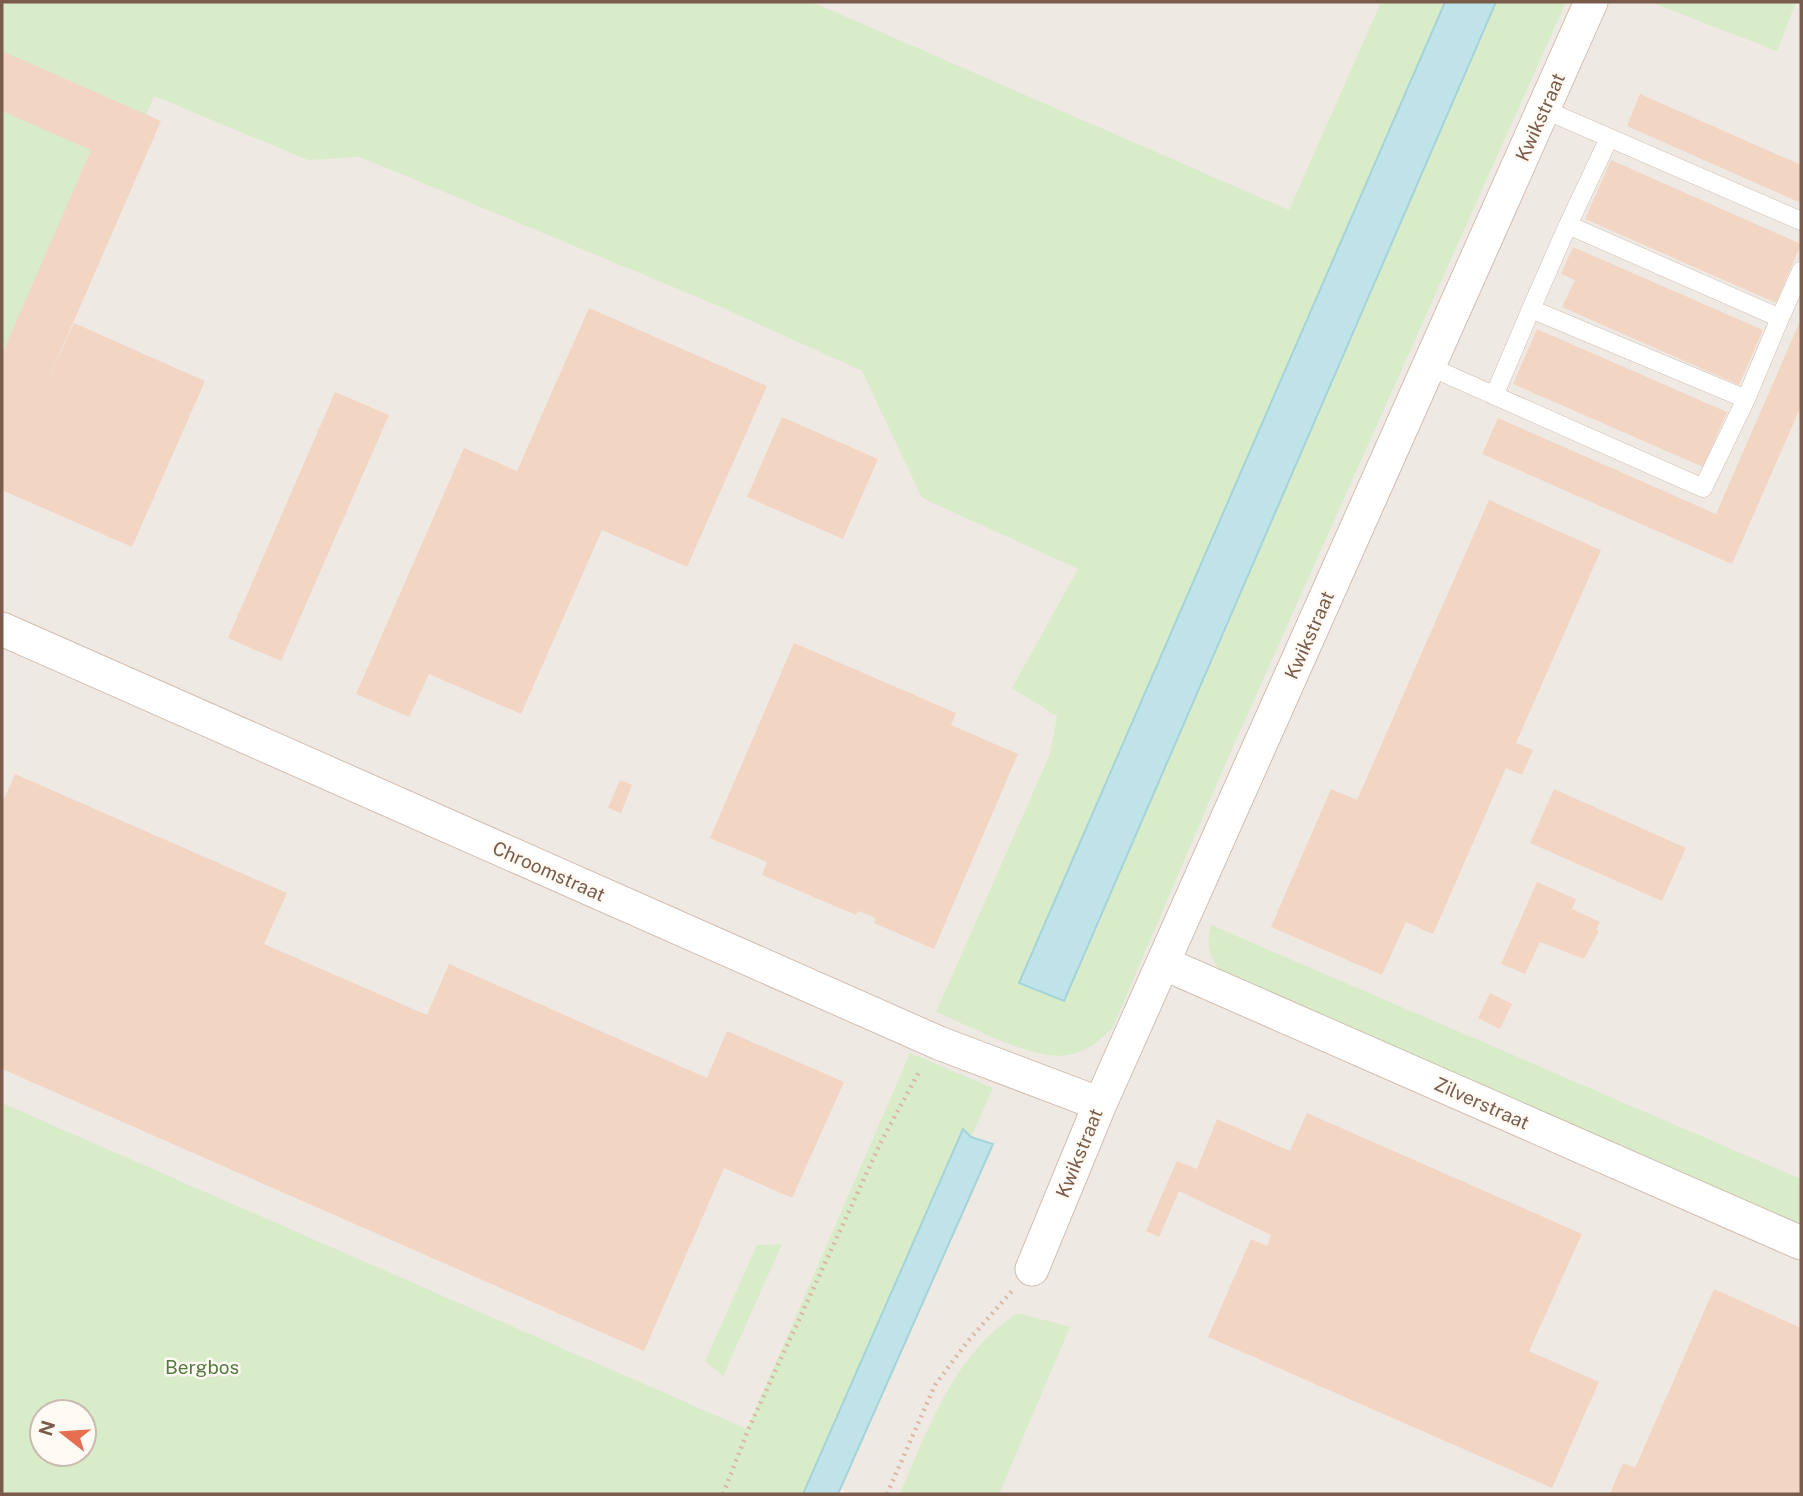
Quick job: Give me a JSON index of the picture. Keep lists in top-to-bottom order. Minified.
{"streets":{"street":["Kwikstraat","Chroomstraat","Zilverstraat"]},"crossings":[["Kwikstraat","Chroomstraat"],["Kwikstraat","Zilverstraat"]],"parks":["Bergbos"],"north":"left"}
